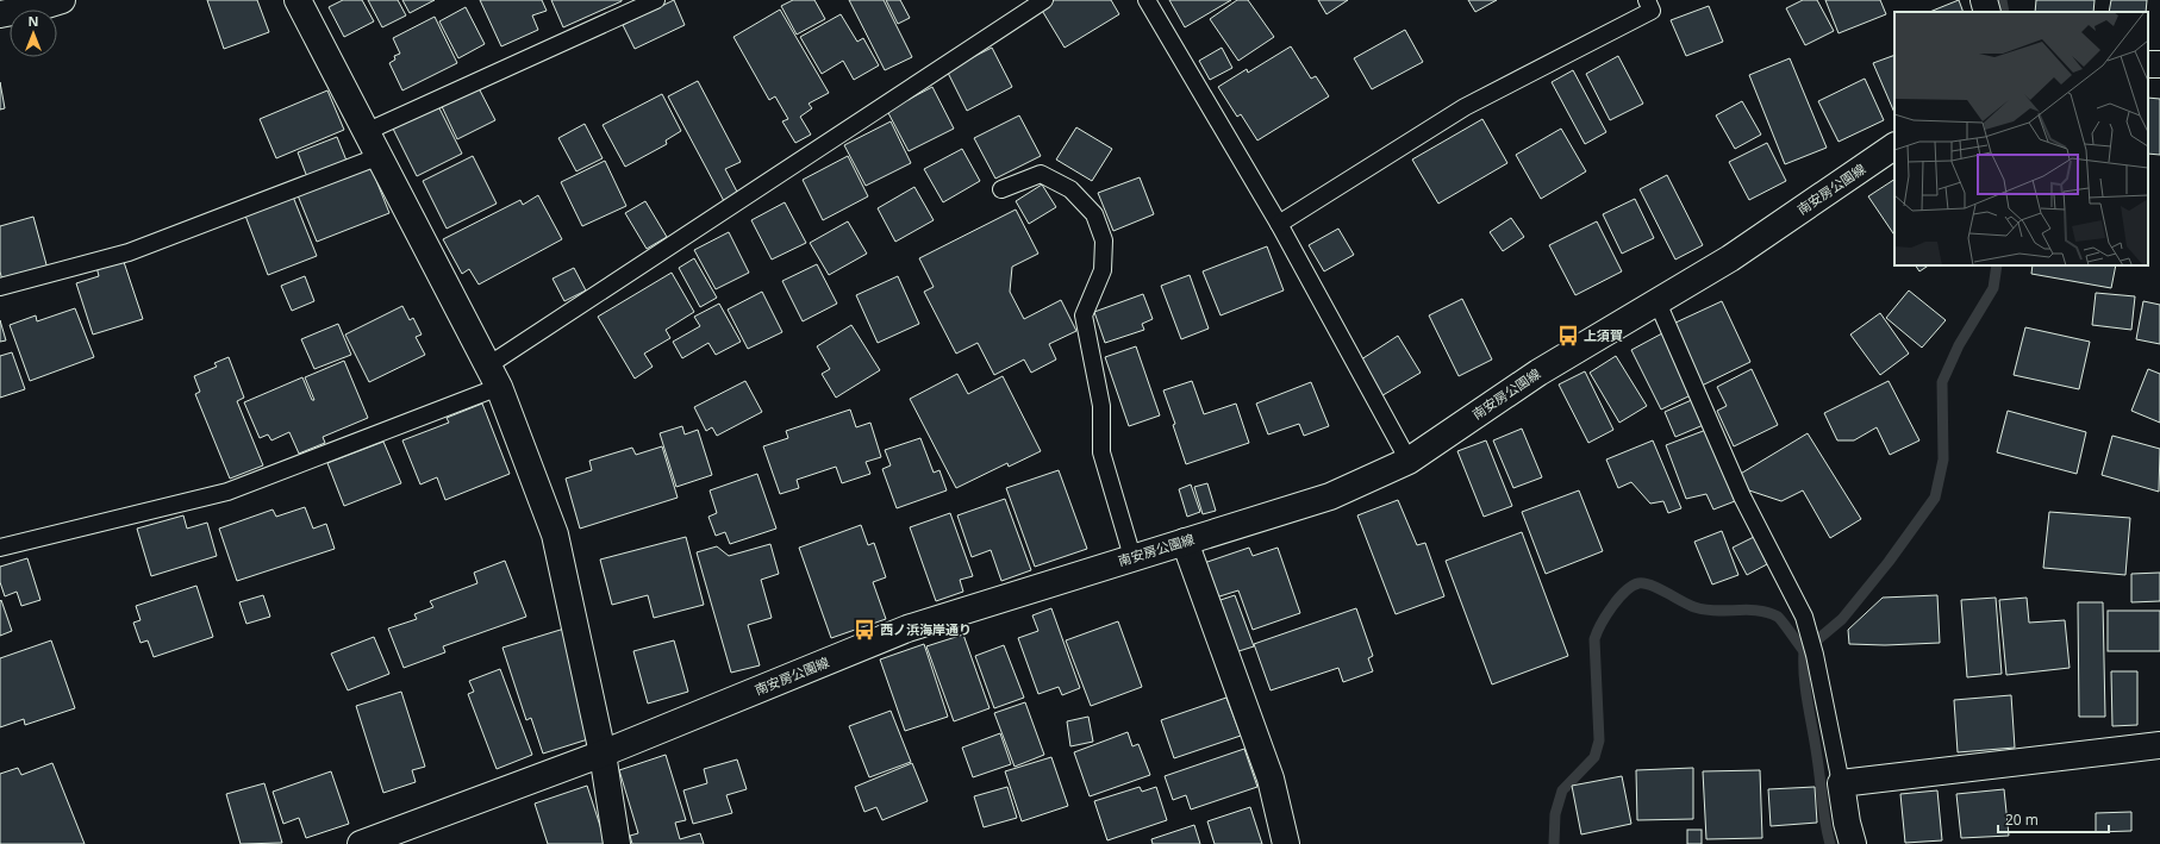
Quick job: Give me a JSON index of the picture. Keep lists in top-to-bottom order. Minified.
{"streets":{"main road":["南安房公園線"]},"places":{"bus stop":["上須賀","西ノ浜海岸通り"]},"scale_bar":"20 m","north":"top"}
